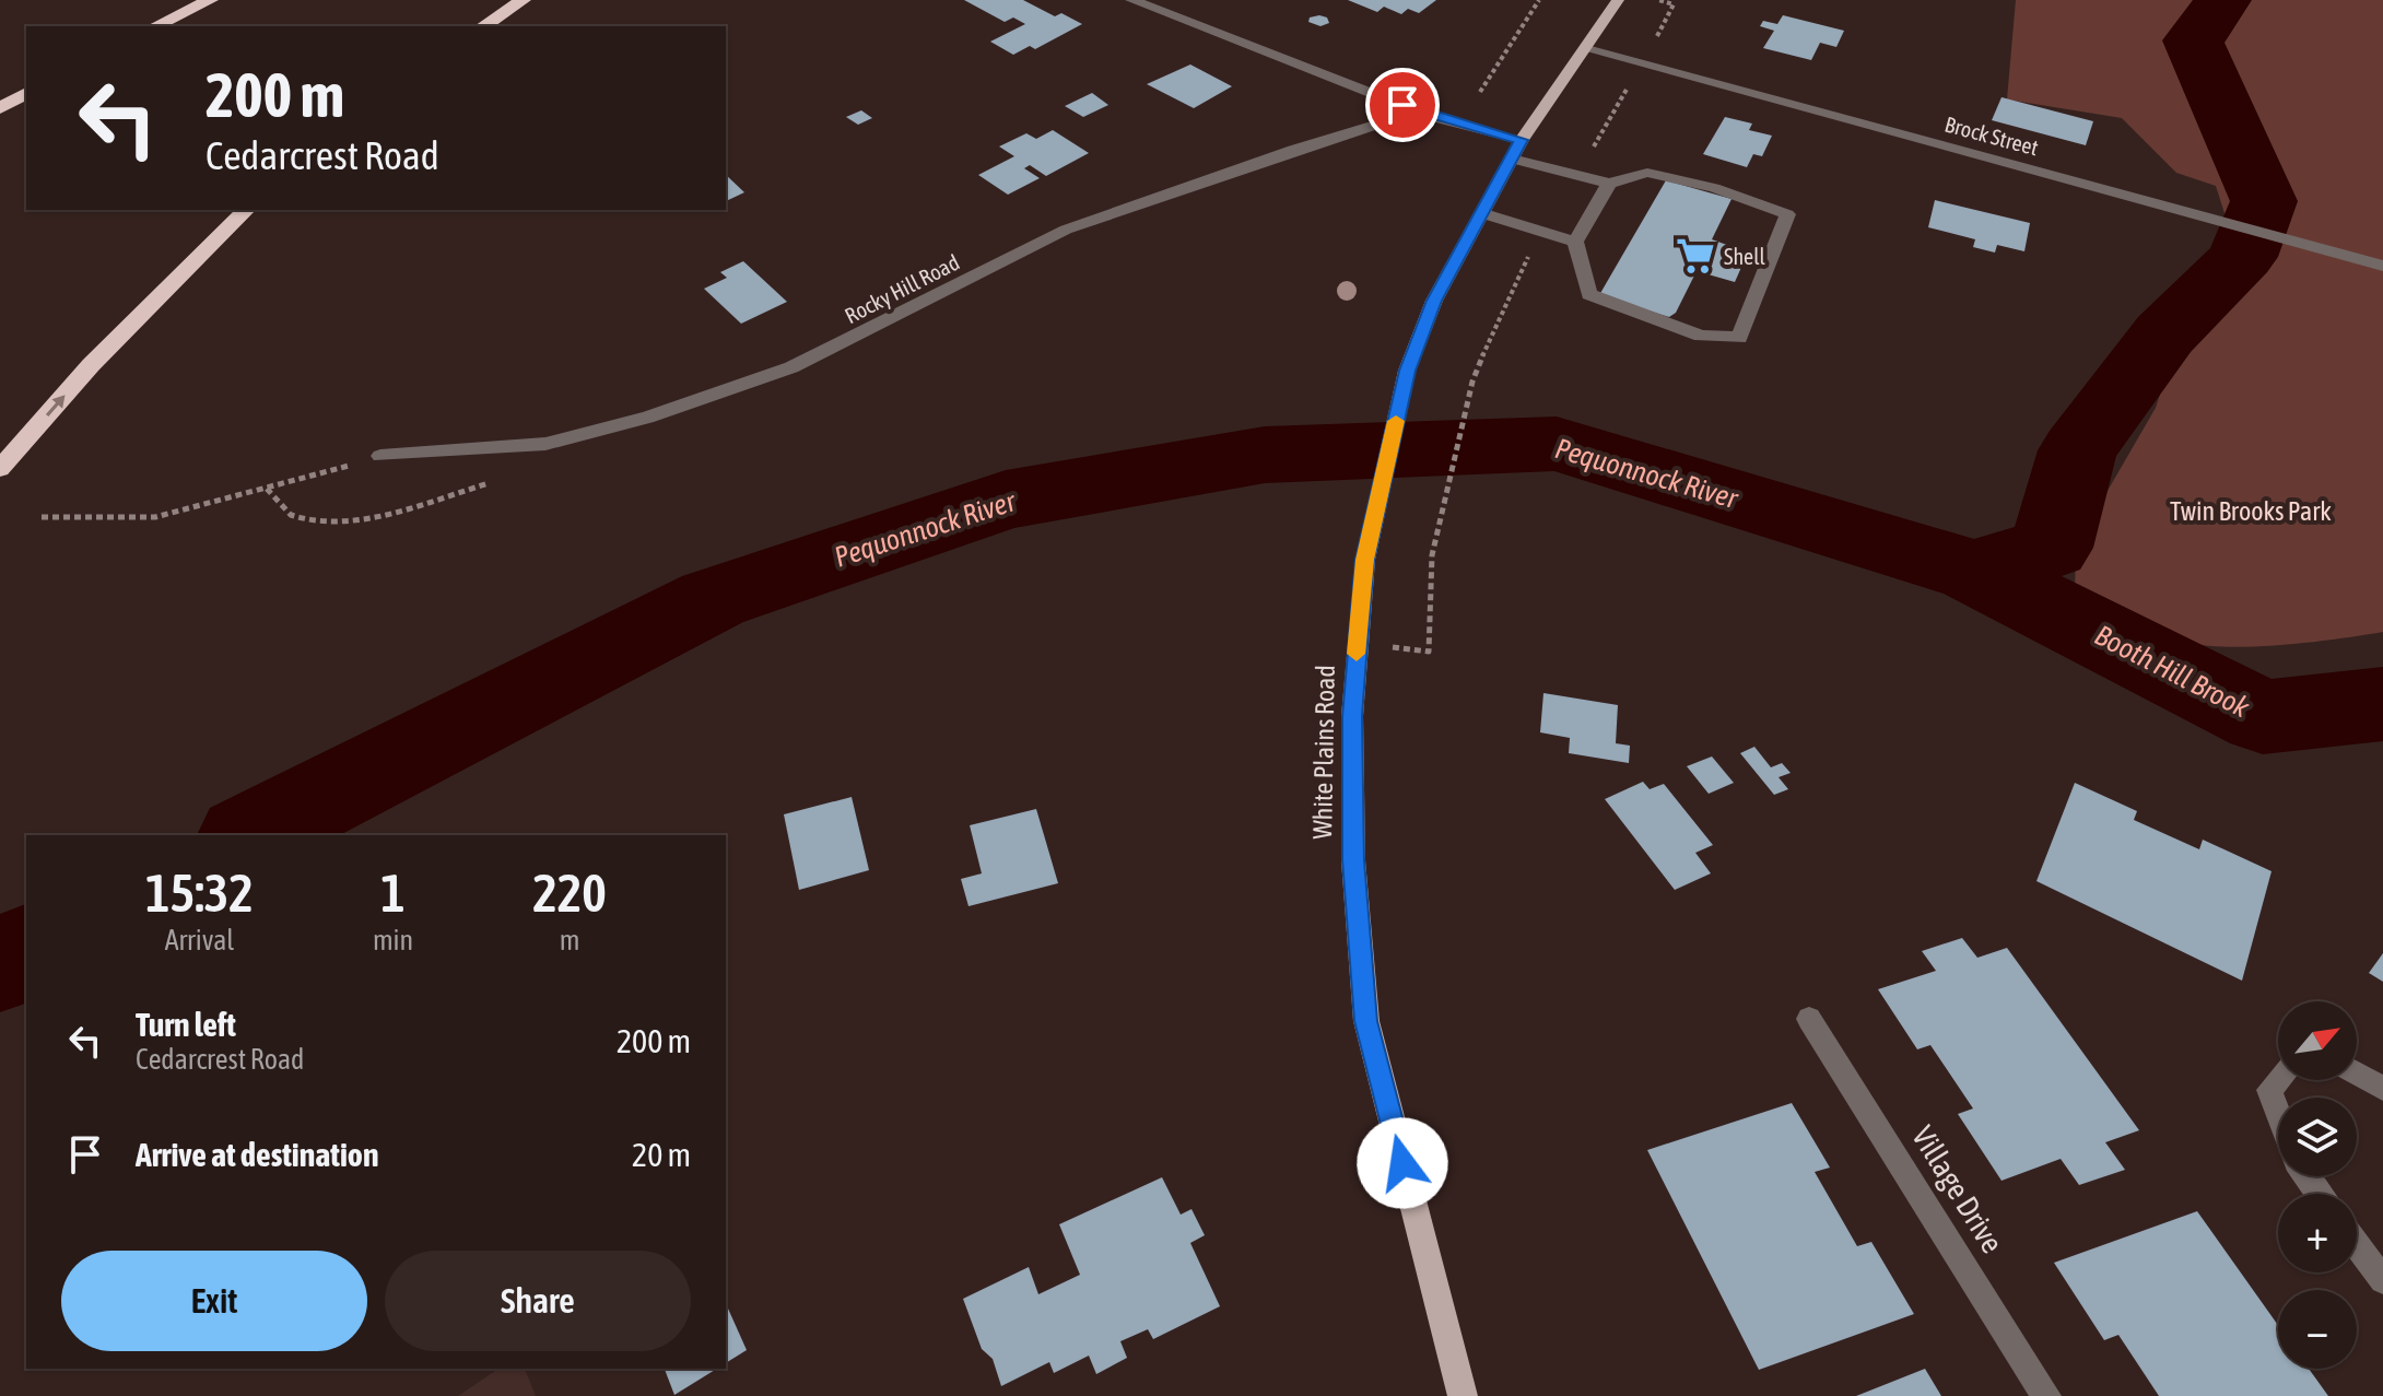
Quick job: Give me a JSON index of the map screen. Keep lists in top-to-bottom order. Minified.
{"streets":{"main road":["White Plains Road"],"street":["Brock Street","Rocky Hill Road","Village Drive"]},"crossings":[["Brock Street","White Plains Road"]],"water":["Pequonnock River","Booth Hill Brook"],"parks":["Twin Brooks Park"],"places":{"supermarket":["Shell"]},"north":"top right","page":{"turn":["200 m","Cedarcrest Road"],"eta":["15:32","Arrival","1","min","220","m"],"list":[{"name":"Turn left","note":"Cedarcrest Road","value":"200 m"},{"name":"Arrive at destination","value":"20 m"}],"map_buttons":["+","−"],"buttons":["Exit","Share"]}}
